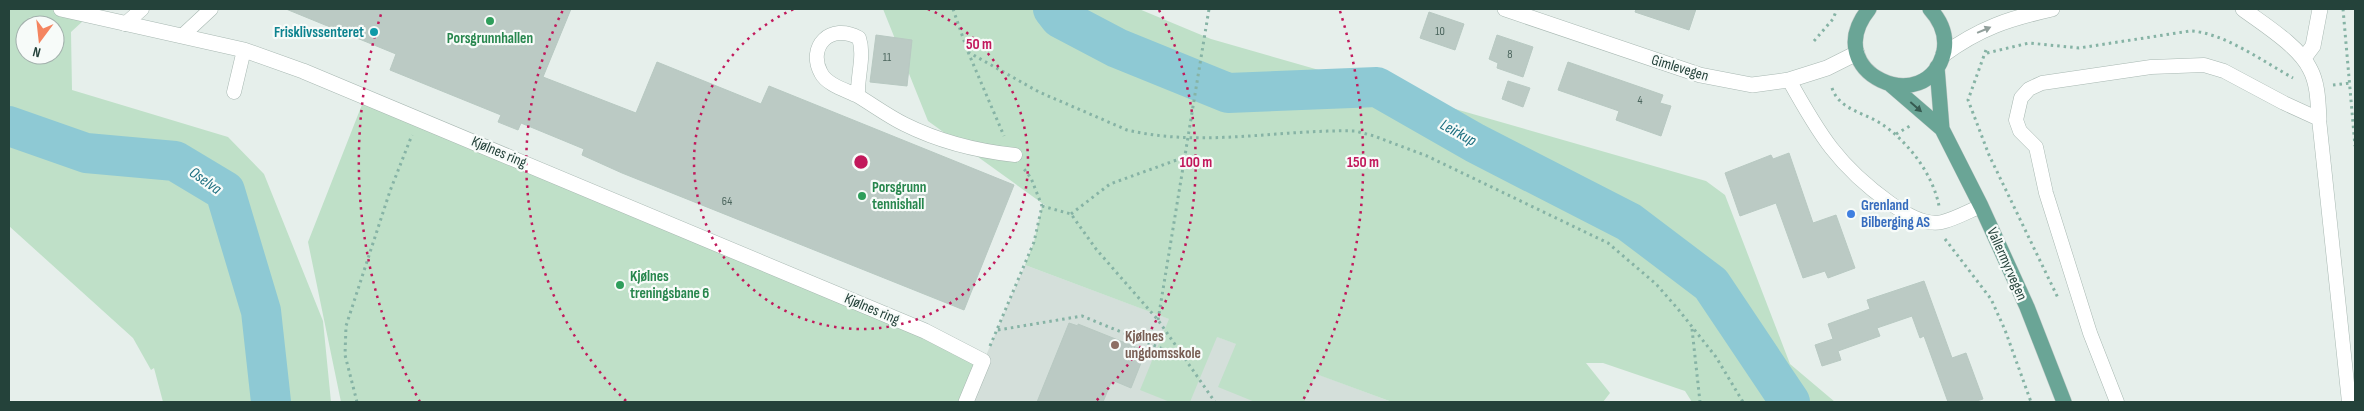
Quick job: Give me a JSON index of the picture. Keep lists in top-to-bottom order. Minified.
{"streets":{"main road":["Vallermyrvegen"],"street":["Gimlevegen","Kjølnes ring"]},"crossings":[["Gimlevegen","Vallermyrvegen"]],"water":["Leirkup","Oselva"],"places":["Porsgrunnhallen","Frisklivssenteret","Porsgrunn tennishall","Grenland Bilberging AS","Kjølnes treningsbane 6","Kjølnes ungdomsskole"],"house_numbers":["10","8","11","4","64"],"north":"bottom","rings":["50 m","100 m","150 m"]}
